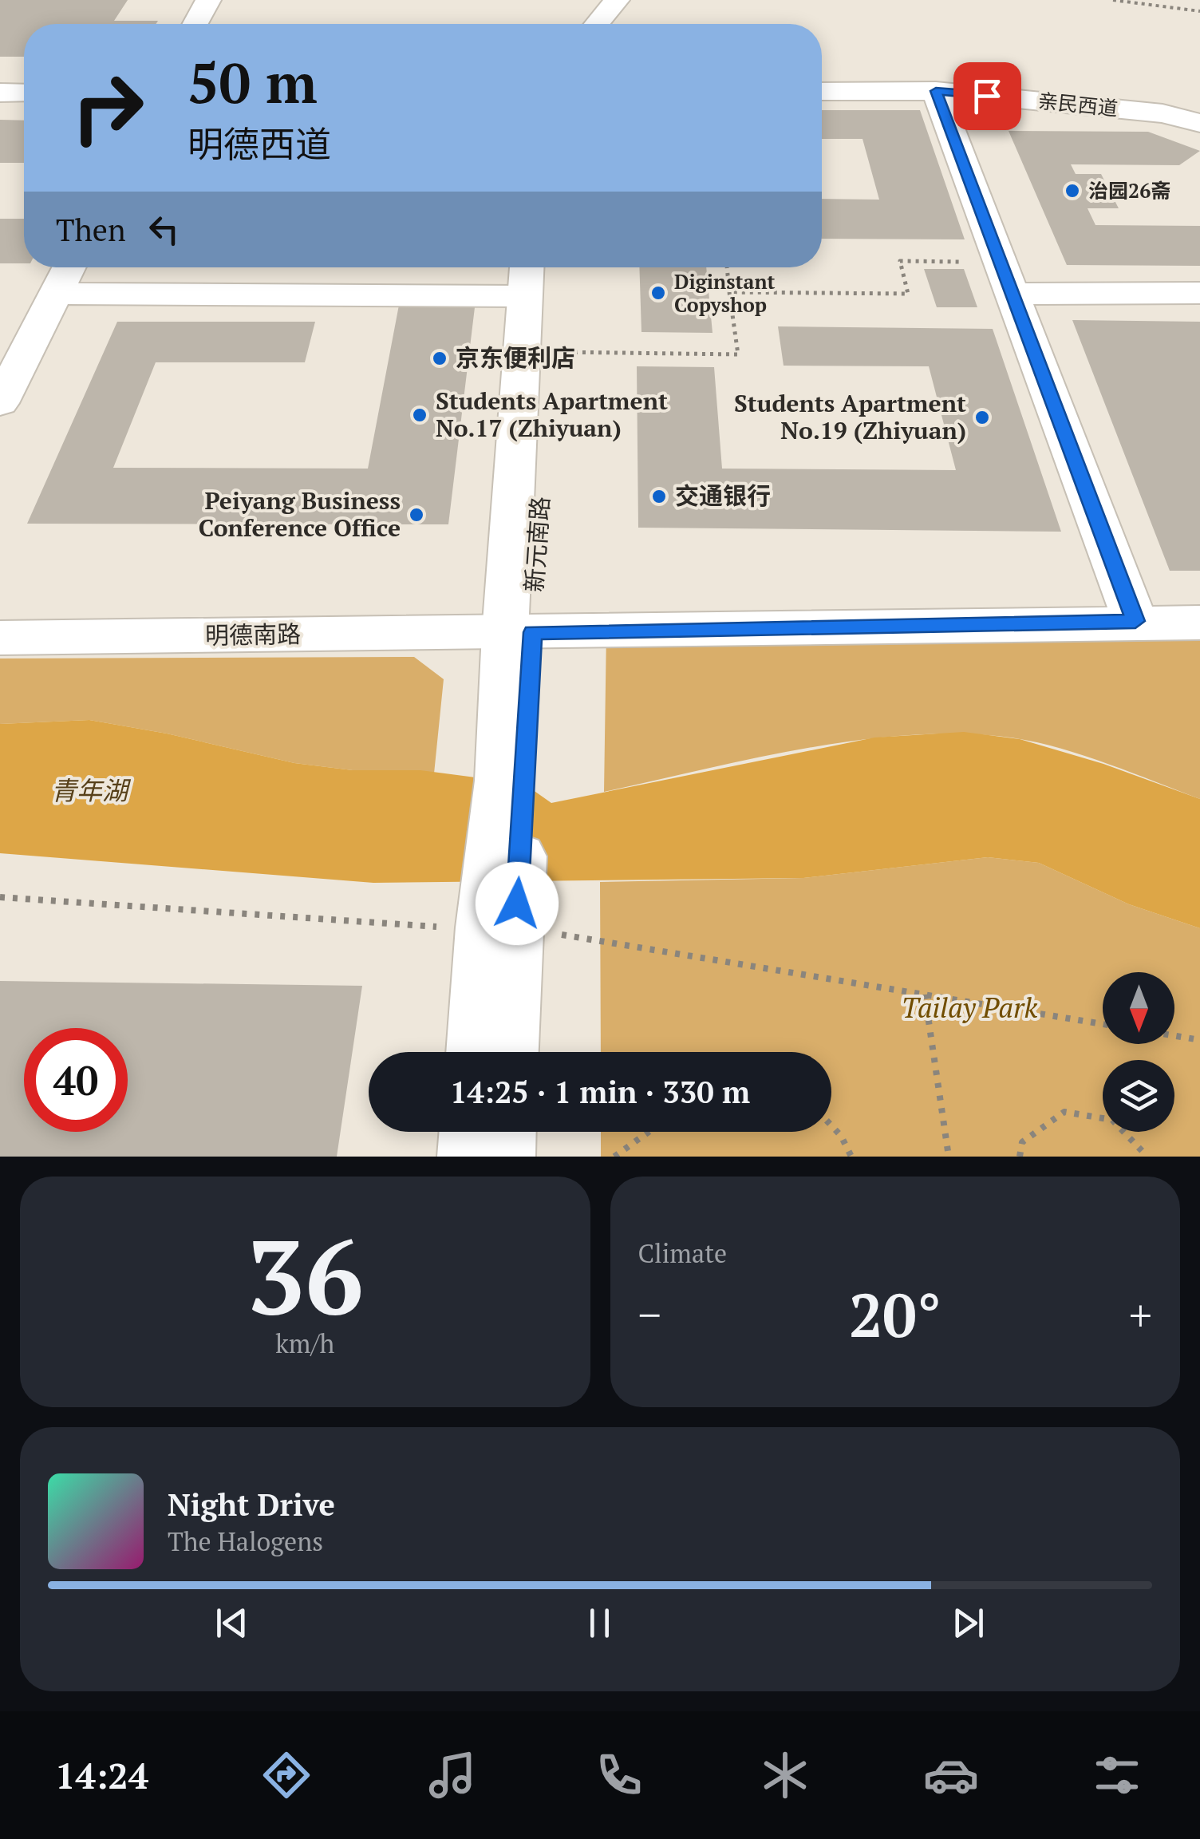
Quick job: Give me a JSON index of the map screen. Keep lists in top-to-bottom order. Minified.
{"streets":{"street":["亲民西道","新元南路","明德南路"]},"crossings":[["新元南路","明德南路"]],"water":["青年湖"],"parks":["Tailay Park"],"places":["治园26斋","Diginstant Copyshop","京东便利店","Students Apartment No.17 (Zhiyuan)","Students Apartment No.19 (Zhiyuan)","交通银行","Peiyang Business Conference Office"],"north":"bottom","page":{"turn":["50 m","明德西道"],"then":"Then","limit":"40","trip":"14:25 · 1 min · 330 m","tile":[["36","km/h"],"Climate"],"heat":["−","20°","+"],"song":["Night Drive","The Halogens"],"tabs":"14:24"}}
